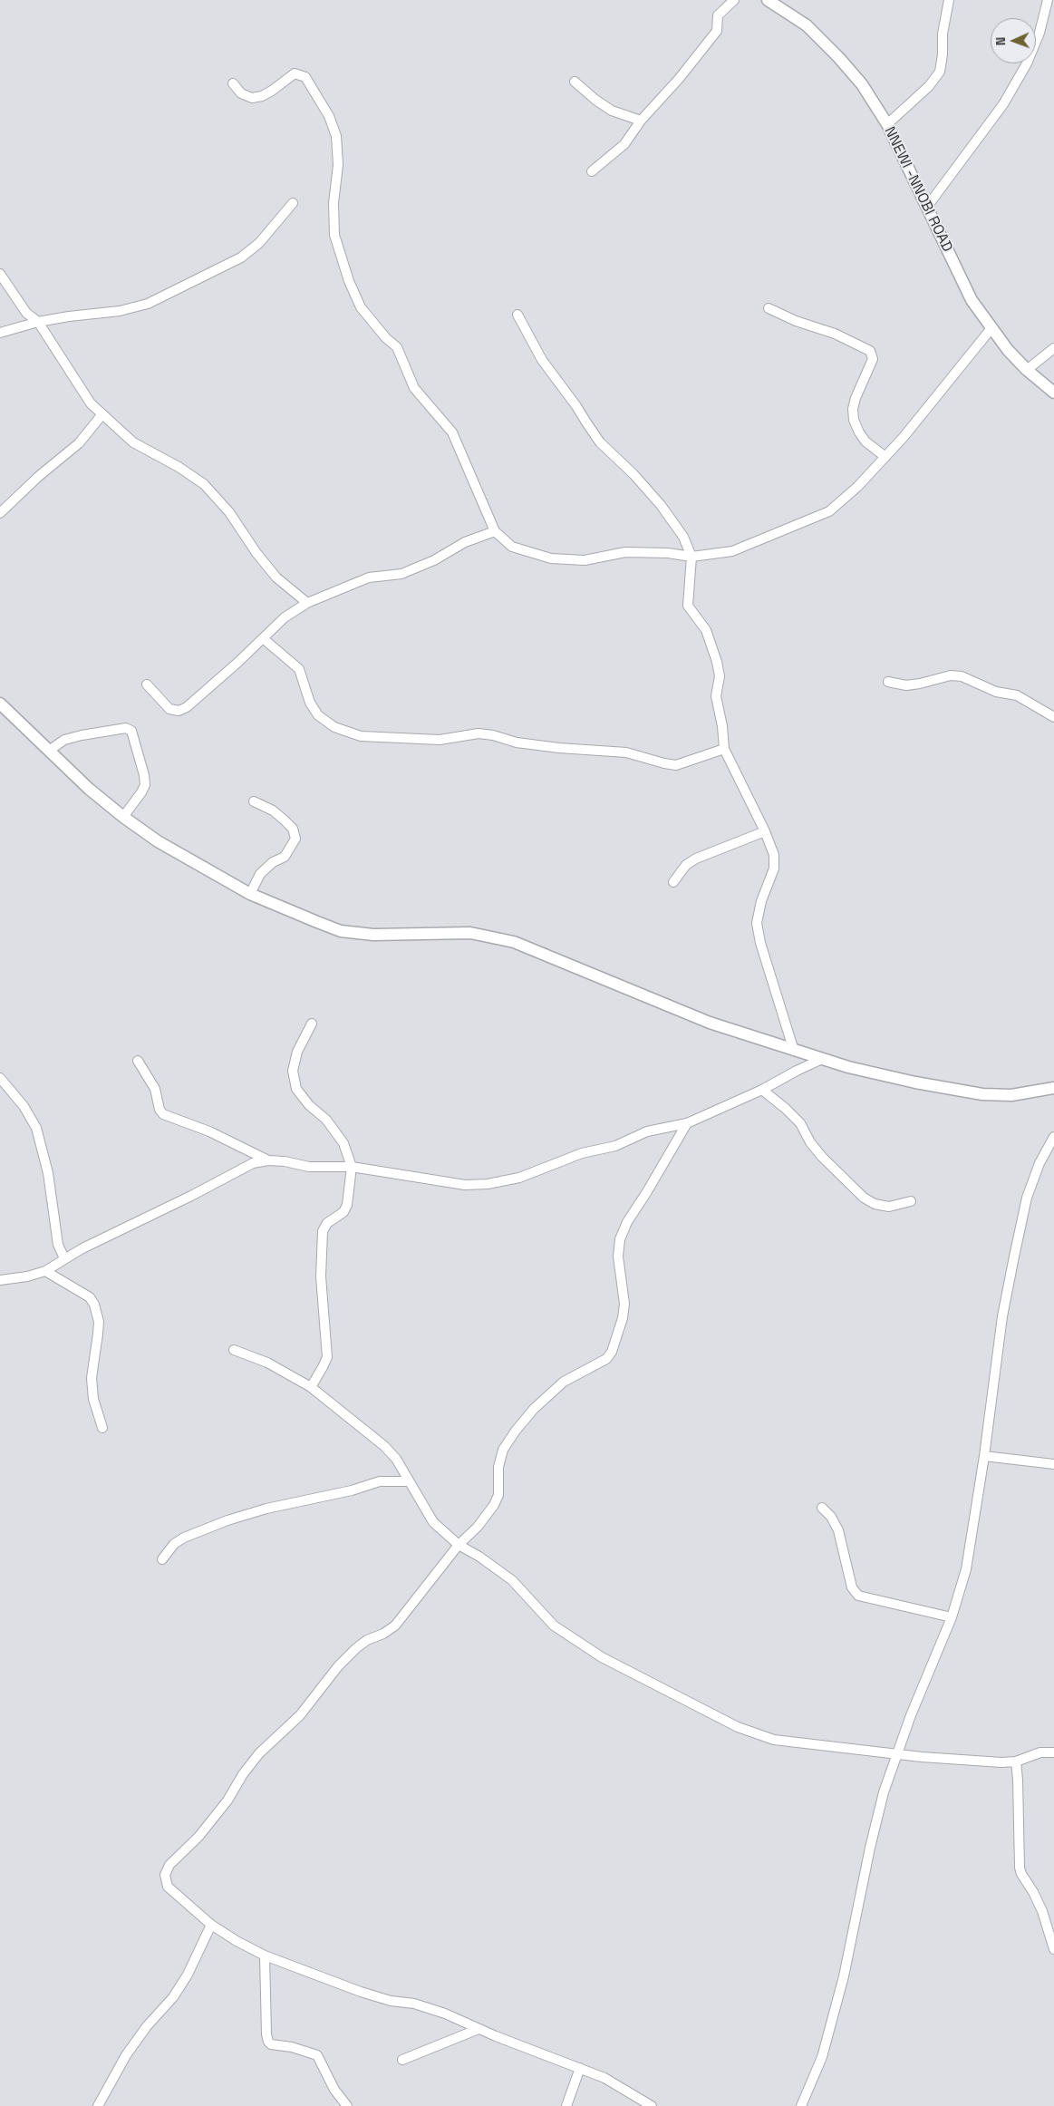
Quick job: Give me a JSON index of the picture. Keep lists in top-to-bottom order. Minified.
{"streets":{"main road":["NNEWI -NNOBI ROAD"]},"north":"left"}
